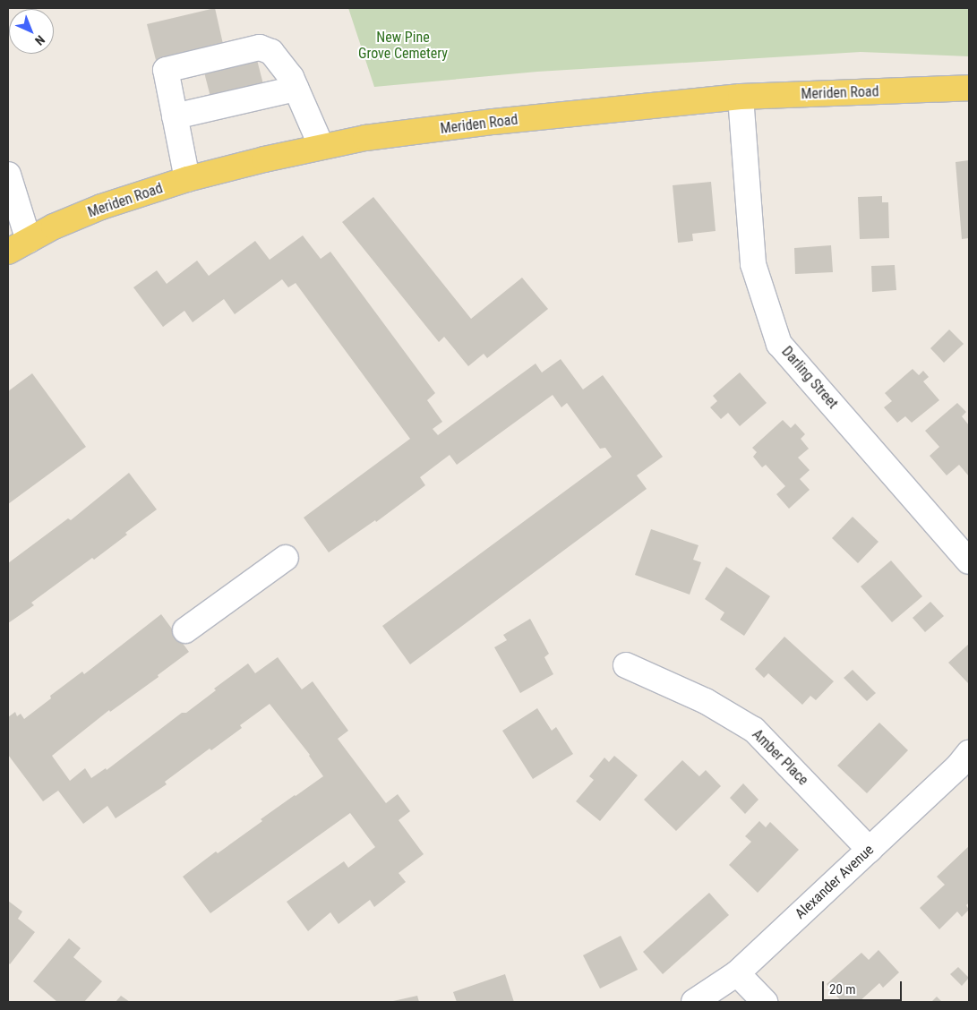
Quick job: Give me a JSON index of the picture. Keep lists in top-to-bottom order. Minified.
{"streets":{"main road":["Meriden Road"],"street":["Darling Street","Amber Place","Alexander Avenue"]},"crossings":[["Meriden Road","Darling Street"],["Amber Place","Alexander Avenue"]],"parks":["New Pine Grove Cemetery"],"scale_bar":"20 m","north":"bottom right"}
